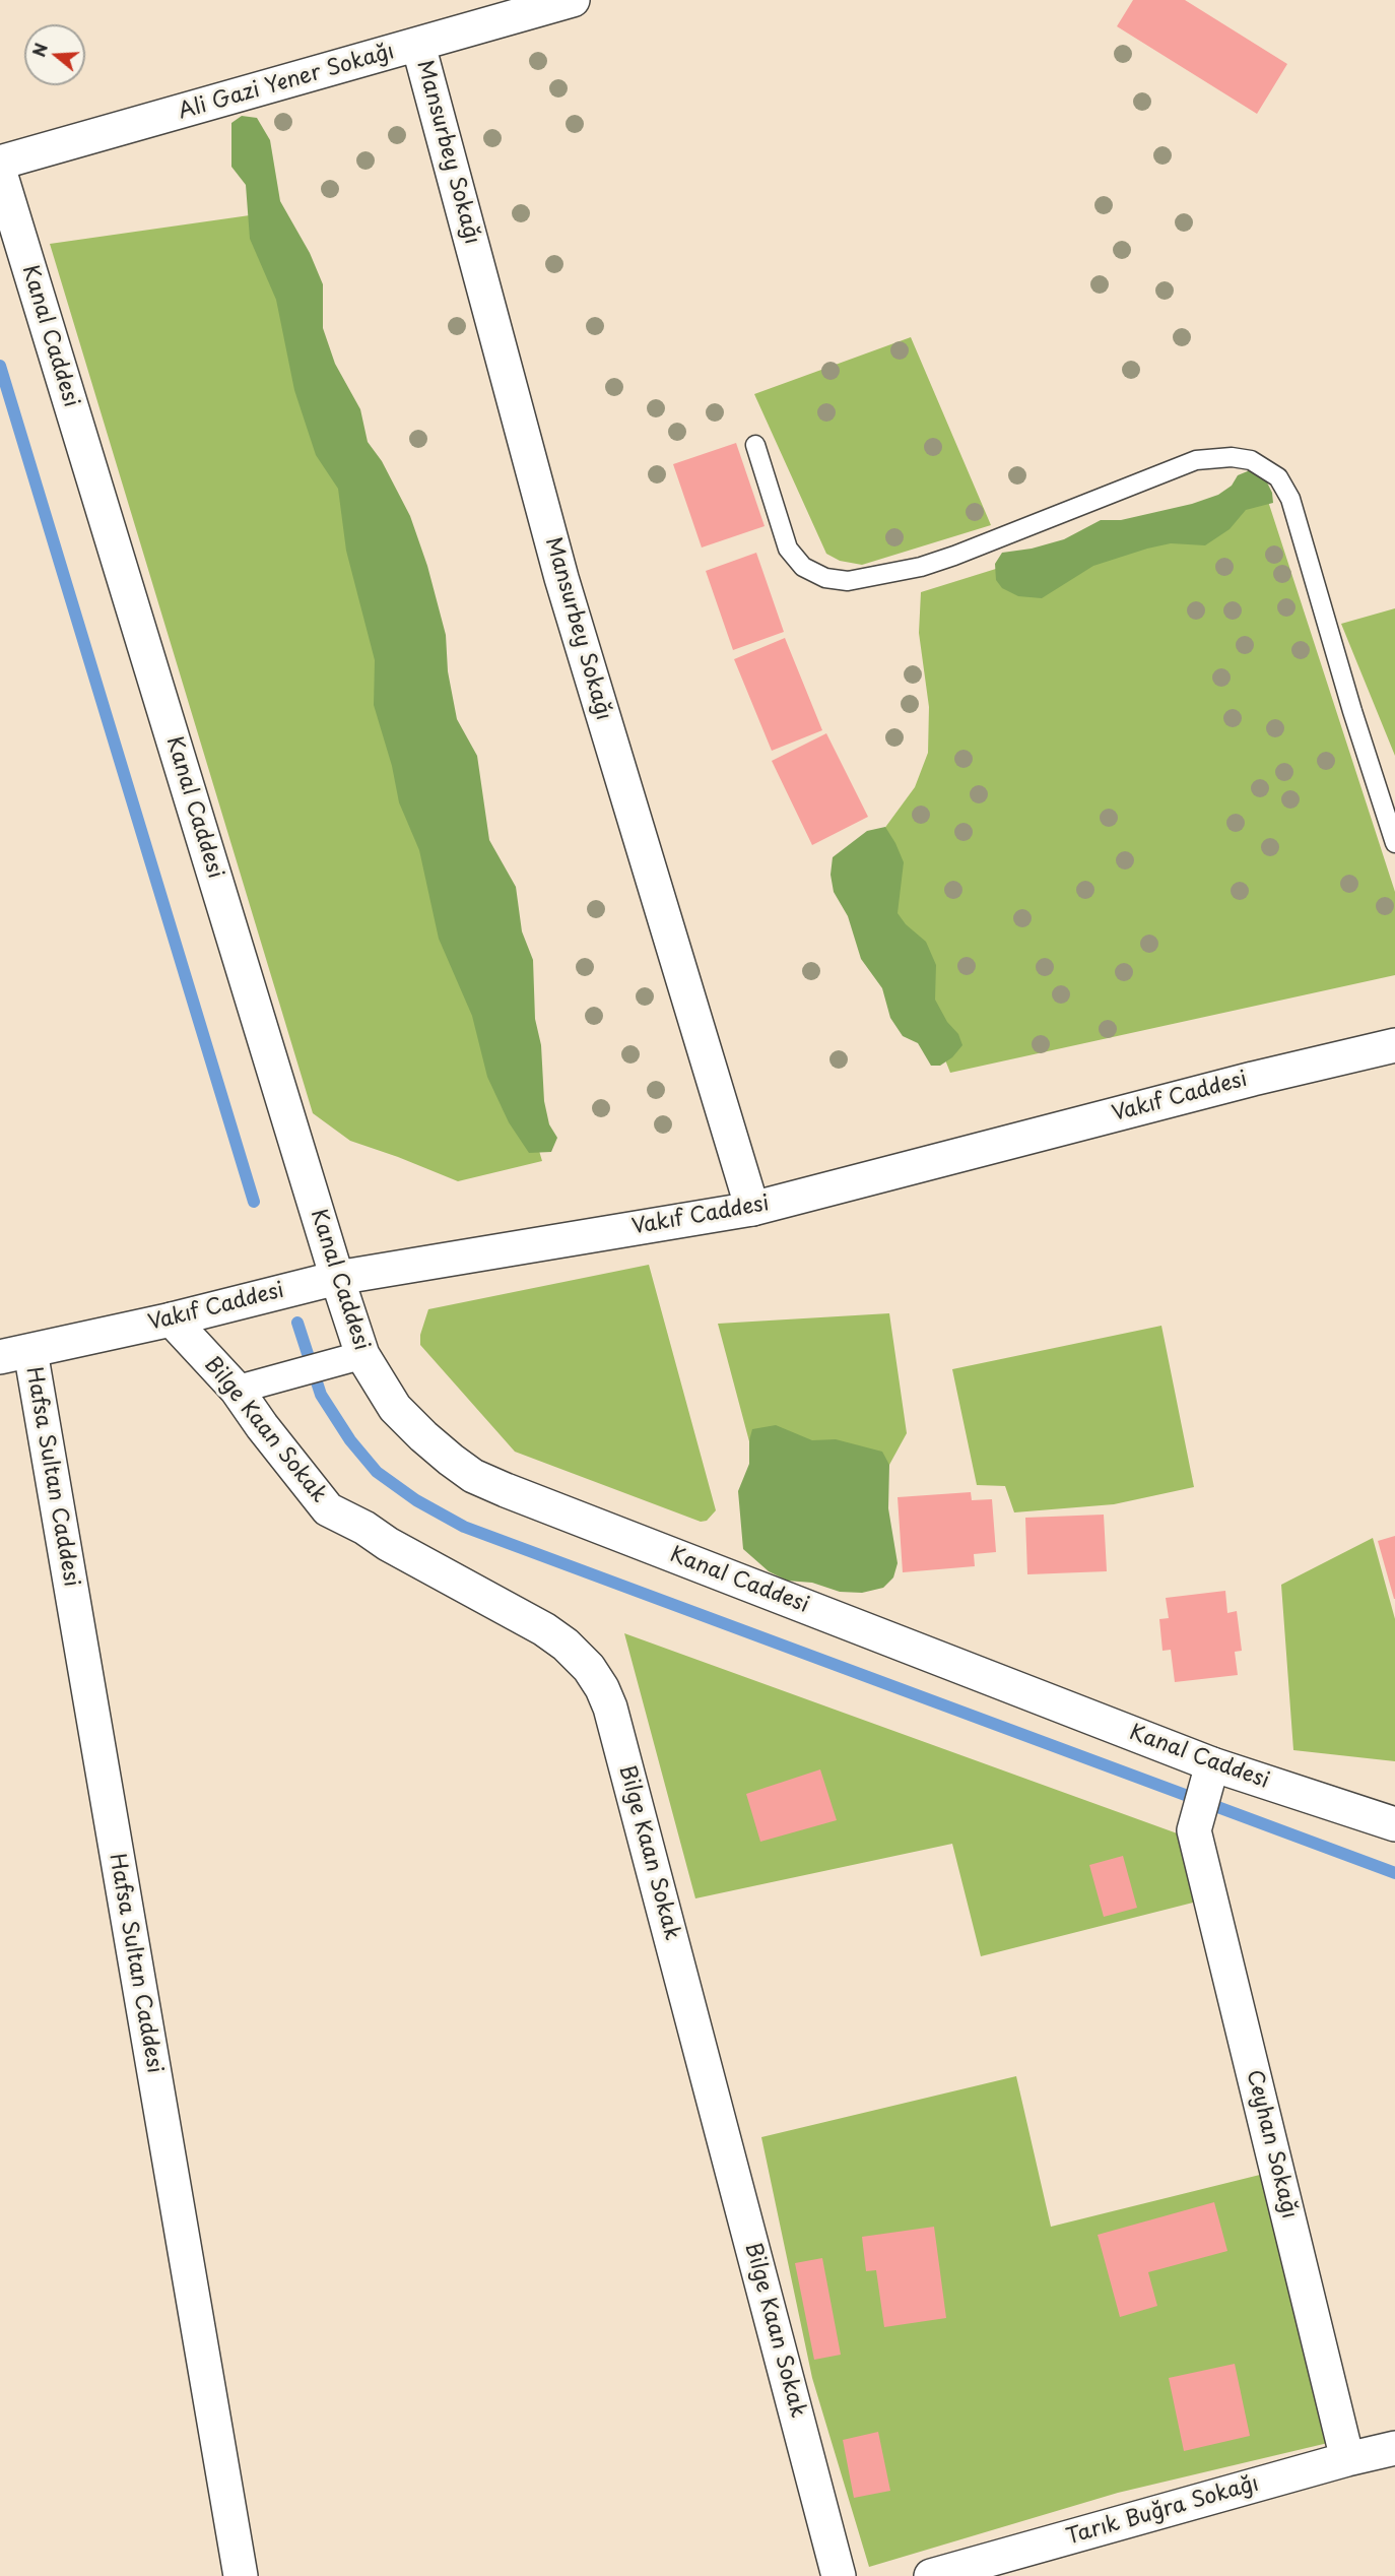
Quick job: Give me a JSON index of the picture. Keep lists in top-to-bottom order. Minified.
{"streets":{"street":["Ali Gazi Yener Sokağı","Mansurbey Sokağı","Kanal Caddesi","Vakıf Caddesi","Bilge Kaan Sokak","Hafsa Sultan Caddesi","Ceyhan Sokağı","Tarık Buğra Sokağı"]},"crossings":[["Ali Gazi Yener Sokağı","Mansurbey Sokağı"],["Mansurbey Sokağı","Vakıf Caddesi"],["Kanal Caddesi","Vakıf Caddesi"],["Kanal Caddesi","Ceyhan Sokağı"],["Vakıf Caddesi","Bilge Kaan Sokak"],["Vakıf Caddesi","Hafsa Sultan Caddesi"],["Ceyhan Sokağı","Tarık Buğra Sokağı"]],"north":"left"}
